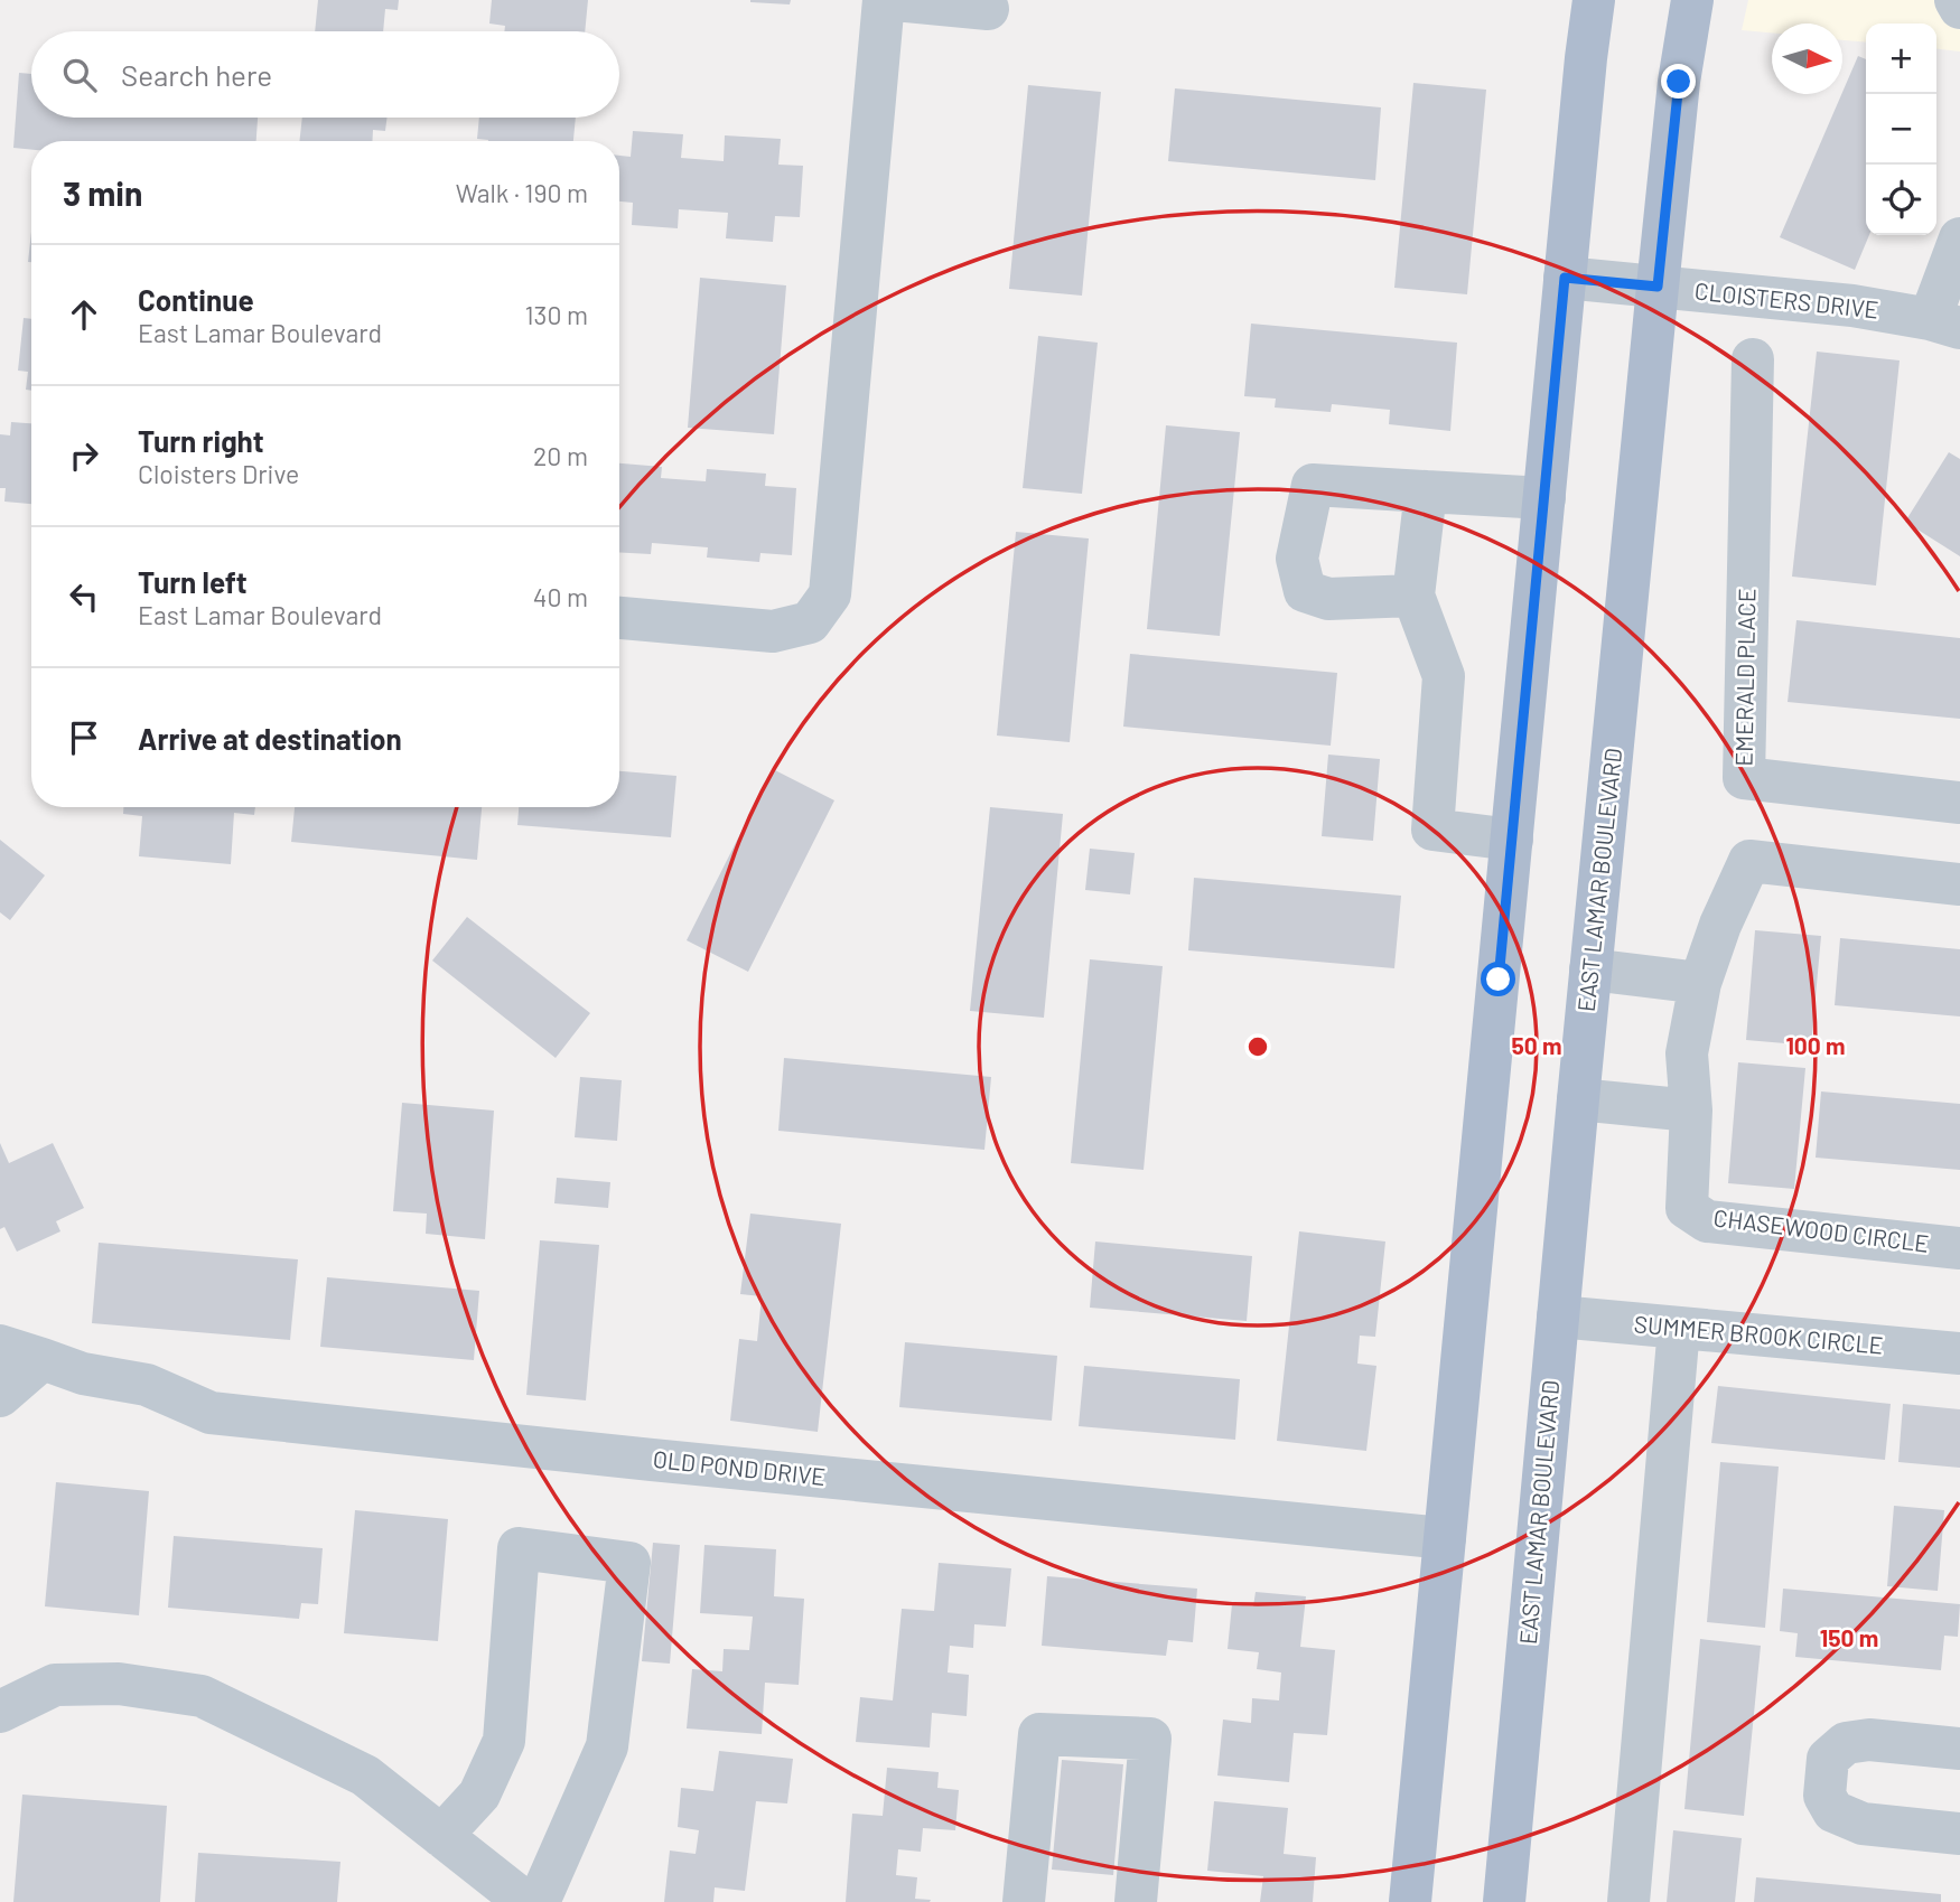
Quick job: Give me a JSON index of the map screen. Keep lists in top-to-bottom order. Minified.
{"streets":{"main road":["EAST LAMAR BOULEVARD"],"lane":["CLOISTERS DRIVE","EMERALD PLACE","CHASEWOOD CIRCLE","SUMMER BROOK CIRCLE","OLD POND DRIVE"]},"crossings":[["CLOISTERS DRIVE","EAST LAMAR BOULEVARD"],["EAST LAMAR BOULEVARD","SUMMER BROOK CIRCLE"]],"north":"right","page":{"map_buttons":["+","−"],"search":"Search here","heading":["3 min","Walk · 190 m"],"list":[["Continue","East Lamar Boulevard","130 m"],["Turn right","Cloisters Drive","20 m"],["Turn left","East Lamar Boulevard","40 m"],"Arrive at destination"]},"rings":["50 m","100 m","150 m"]}
